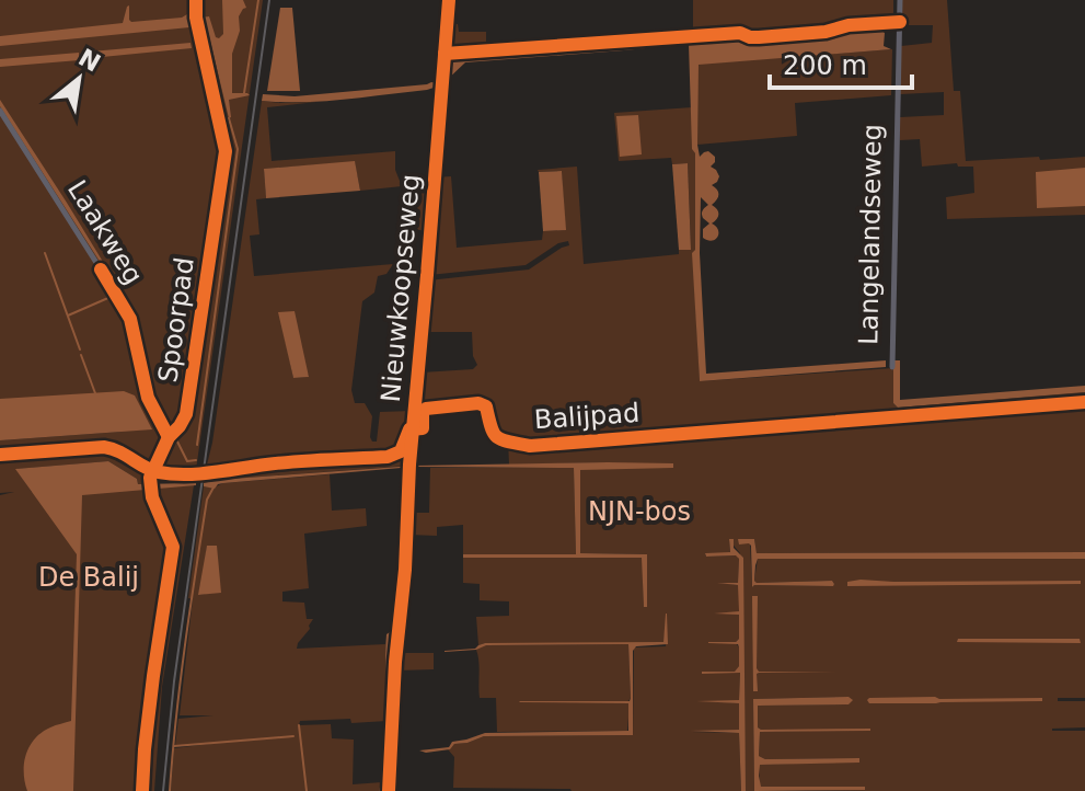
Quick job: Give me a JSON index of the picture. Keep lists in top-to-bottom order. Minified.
{"streets":{"street":["Laakweg","Langelandseweg","Nieuwkoopseweg"],"cycle path":["Spoorpad","Balijpad"]},"parks":["NJN-bos","De Balij"],"scale_bar":"200 m","north":"top right"}
